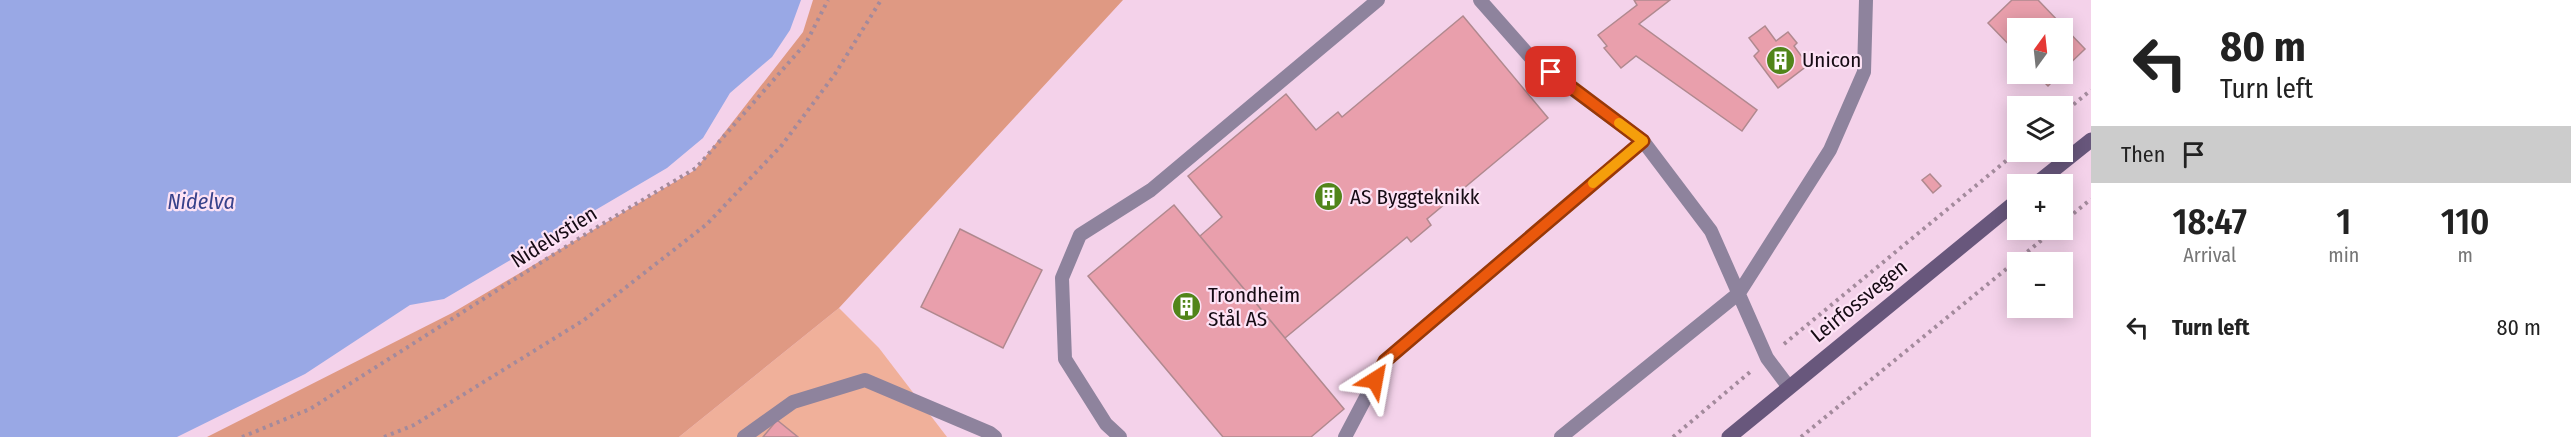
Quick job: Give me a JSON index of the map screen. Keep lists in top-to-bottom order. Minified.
{"streets":{"street":["Leirfossvegen"],"path":["Nidelvstien"]},"water":["Nidelva"],"places":{"building":["Unicon","AS Byggteknikk","Trondheim Stål AS"]},"north":"top","page":{"turn":["80 m","Turn left"],"map_buttons":["+","−"],"then":"Then","eta":["18:47","Arrival","1","min","110","m"],"list":[{"name":"Turn left","value":"80 m"}]}}
